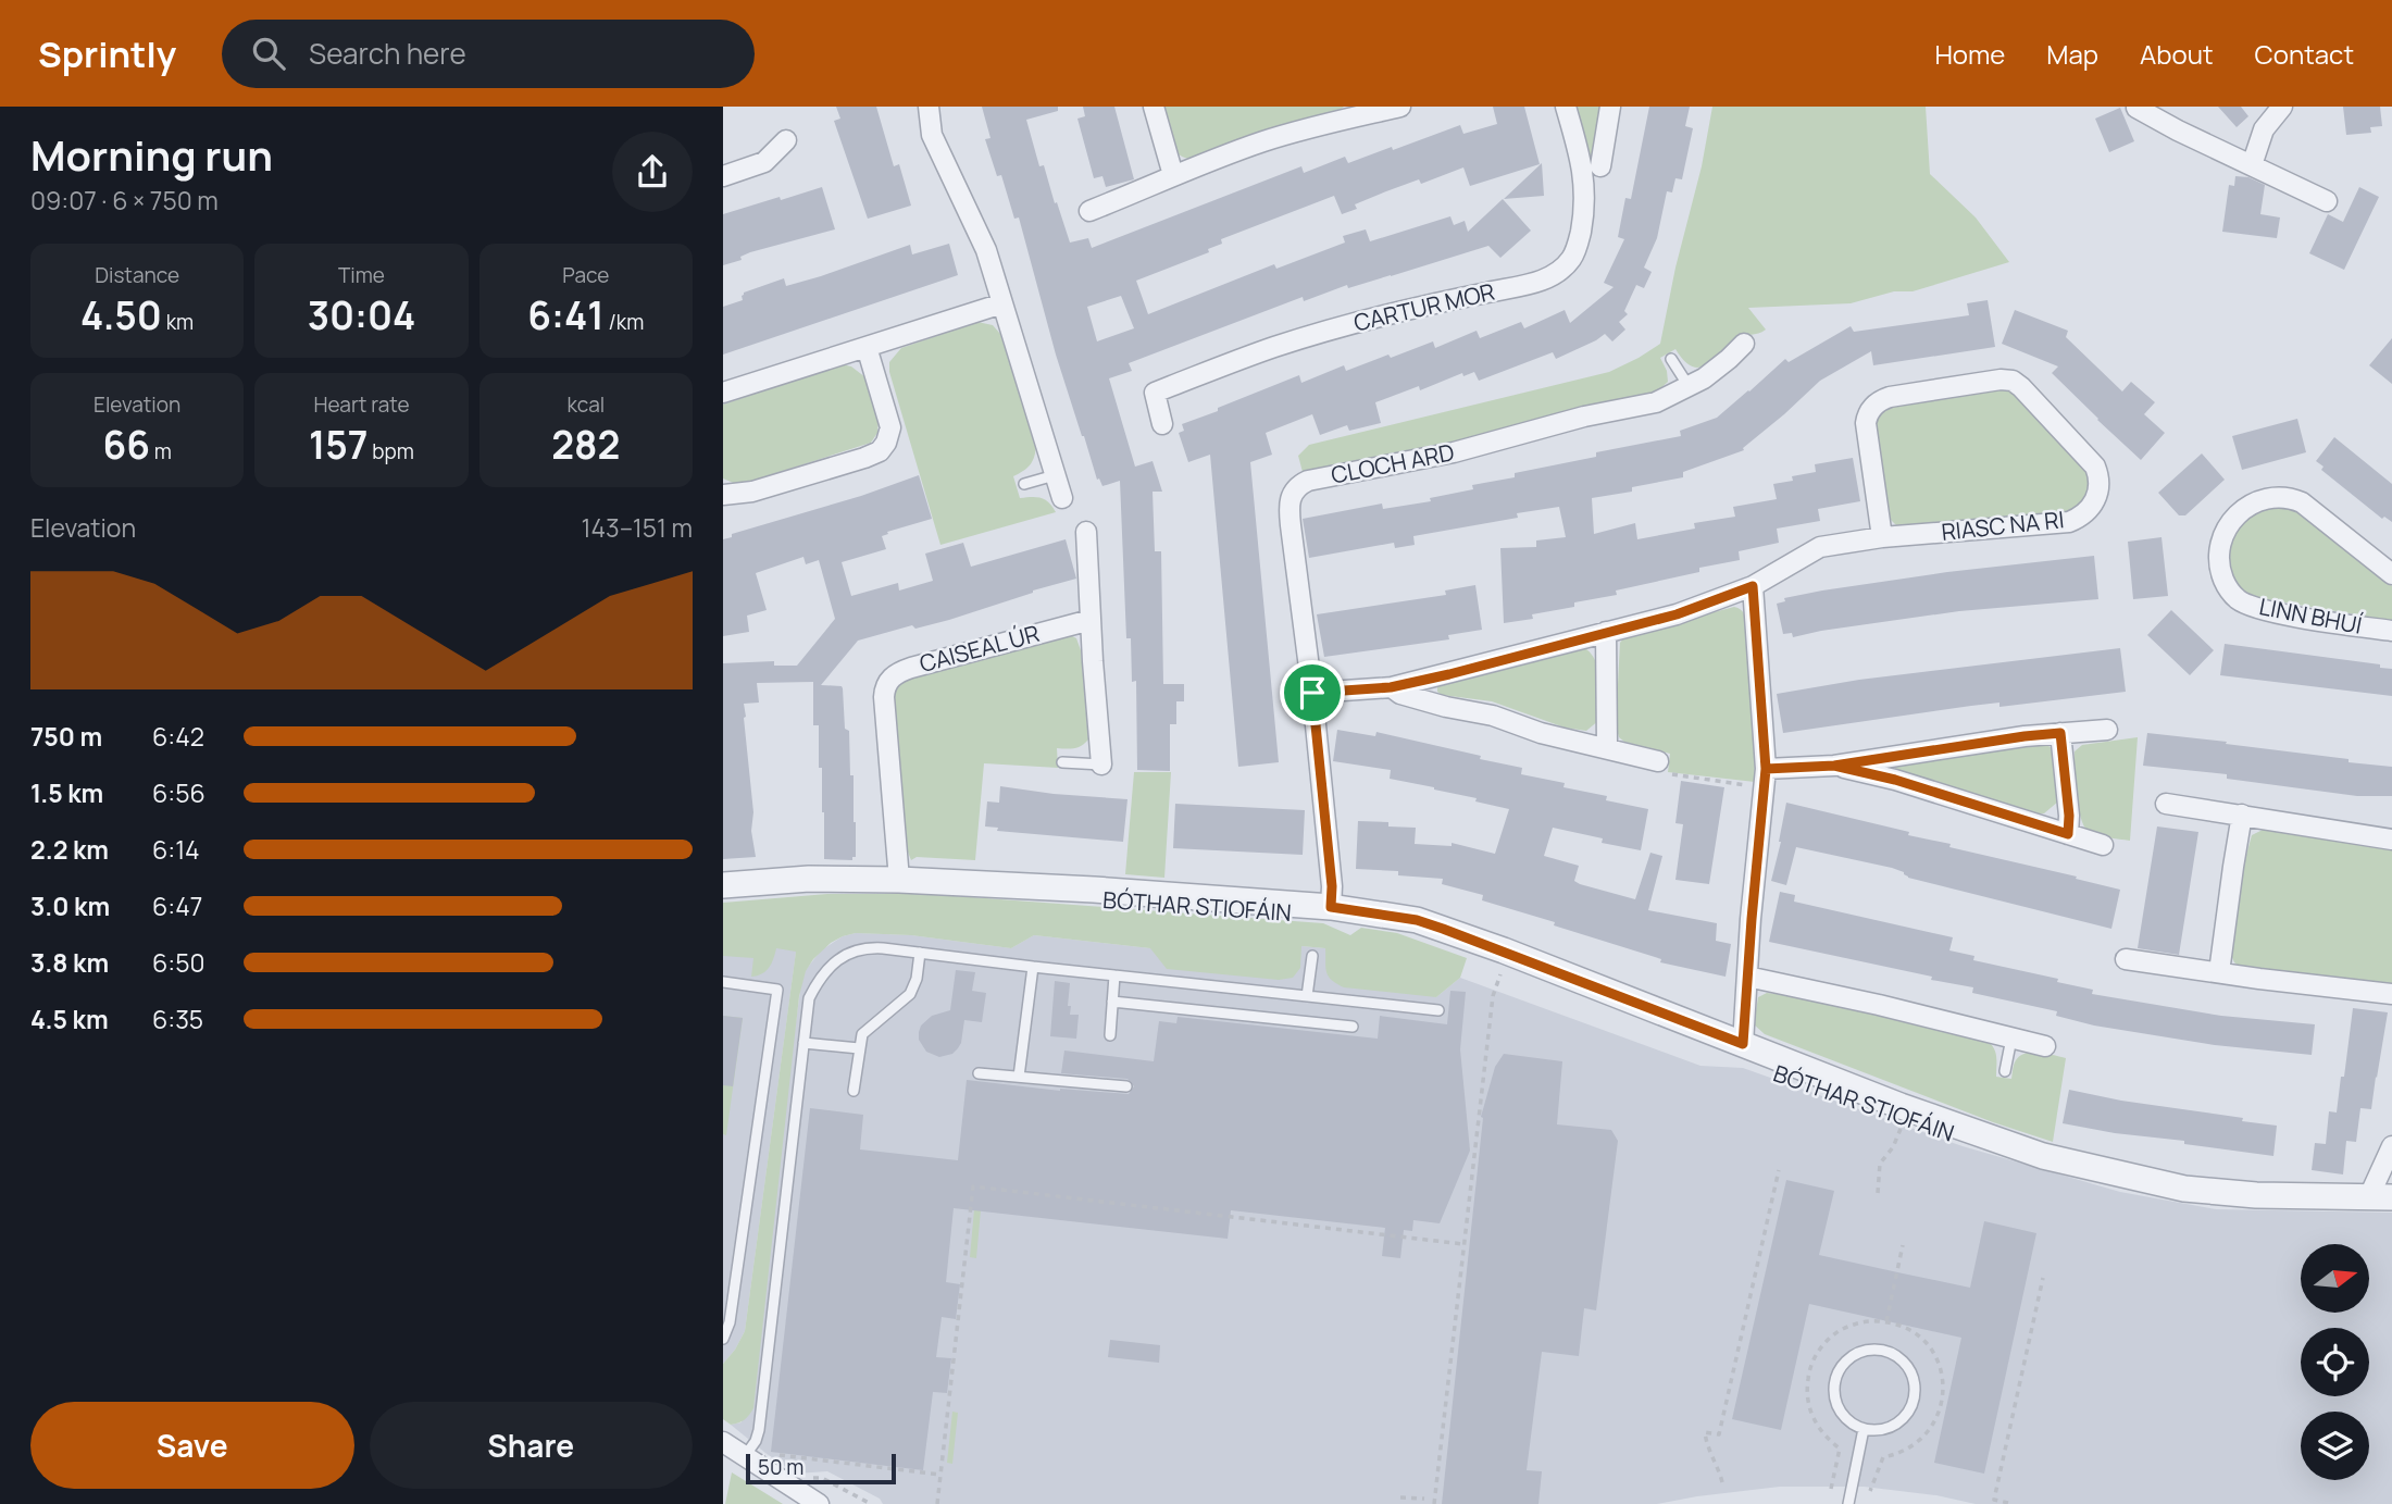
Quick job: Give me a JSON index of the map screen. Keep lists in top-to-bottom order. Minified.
{"streets":{"street":["CARTUR MOR","CLOCH ARD","RIASC NA RI","LINN BHUÍ","CAISEAL ÚR","BÓTHAR STIOFÁIN"]},"crossings":[["CLOCH ARD","BÓTHAR STIOFÁIN"],["CAISEAL ÚR","BÓTHAR STIOFÁIN"]],"scale_bar":"50 m","north":"right","page":{"header":"Sprintly","search":"Search here","nav":["Home","Map","About","Contact"],"heading":["Morning run","09:07 · 6 × 750 m"],"stats":[["Distance","4.50 km"],["Time","30:04"],["Pace","6:41 /km"],["Elevation","66 m"],["Heart rate","157 bpm"],["kcal","282"]],"chart":["Elevation","143–151 m"],"list":[{"name":"750 m","note":"6:42"},{"name":"1.5 km","note":"6:56"},{"name":"2.2 km","note":"6:14"},{"name":"3.0 km","note":"6:47"},{"name":"3.8 km","note":"6:50"},{"name":"4.5 km","note":"6:35"}],"buttons":["Save","Share"],"scale":"50 m"}}
